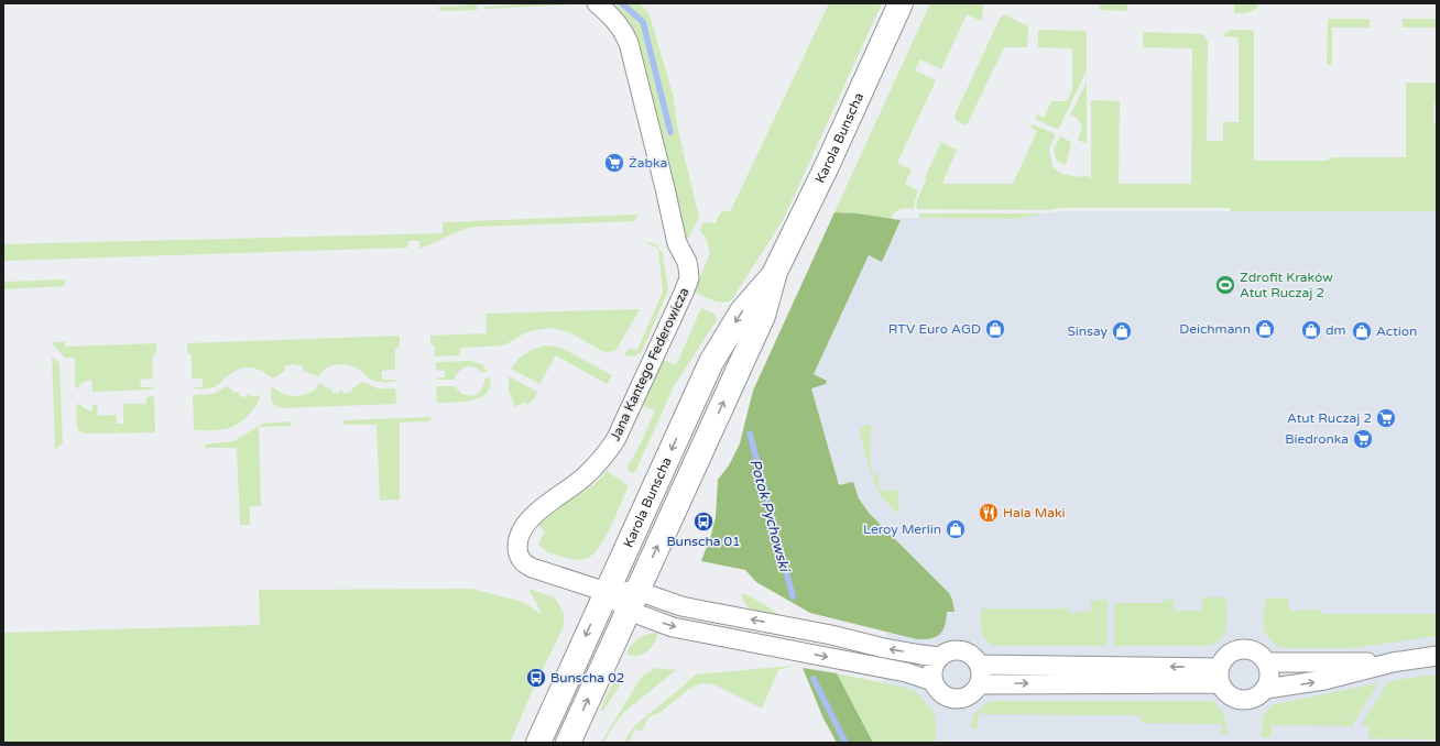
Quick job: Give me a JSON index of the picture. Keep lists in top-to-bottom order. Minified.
{"streets":{"main road":["Karola Bunscha"],"street":["Jana Kantego Federowicza"]},"crossings":[["Karola Bunscha","Jana Kantego Federowicza"]],"water":["Potok Pychowski"],"places":{"supermarket":["Żabka","Atut Ruczaj 2","Biedronka"],"sports":["Zdrofit Kraków Atut Ruczaj 2"],"shop":["RTV Euro AGD","Deichmann","dm","Sinsay","Action","Leroy Merlin"],"restaurant":["Hala Maki"],"bus stop":["Bunscha 01","Bunscha 02"]}}
